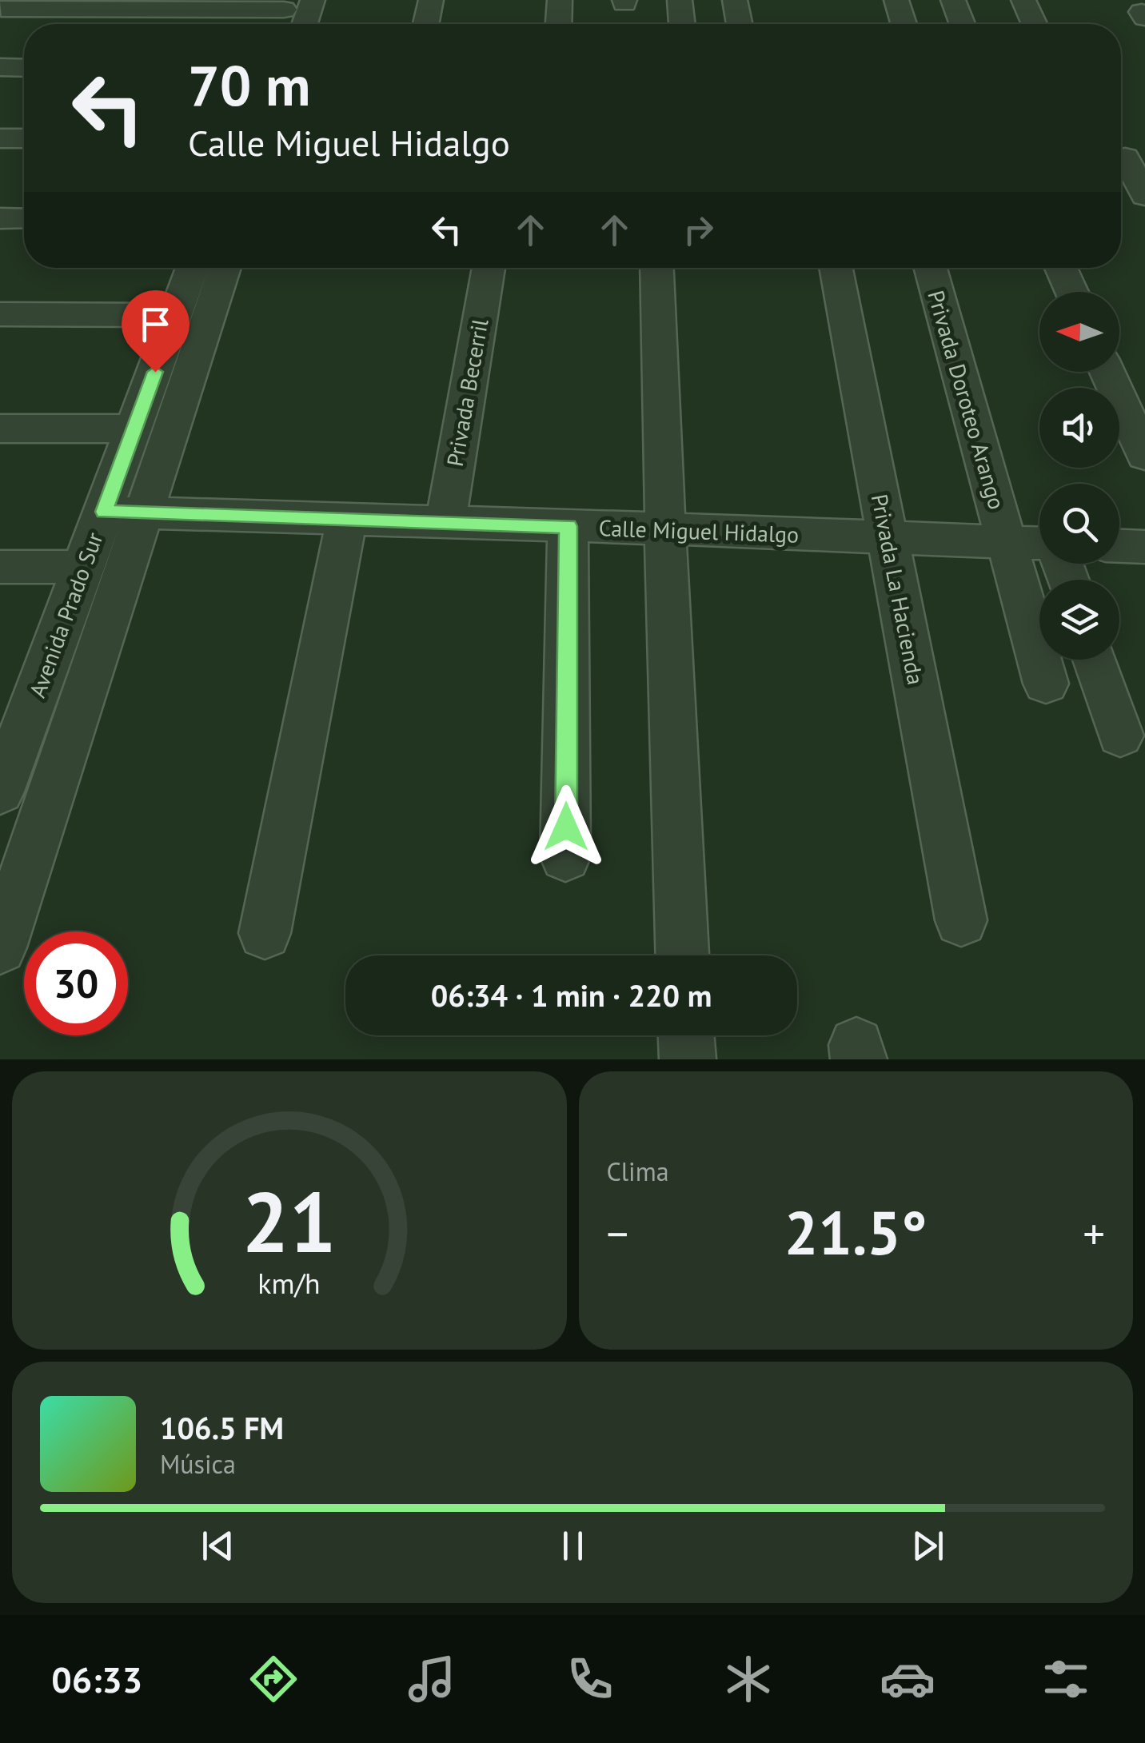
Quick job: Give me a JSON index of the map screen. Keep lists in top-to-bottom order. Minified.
{"streets":{"street":["Privada Becerril","Privada Doroteo Arango","Calle Miguel Hidalgo","Privada La Hacienda","Avenida Prado Sur"]},"crossings":[["Privada Becerril","Calle Miguel Hidalgo"],["Privada Doroteo Arango","Calle Miguel Hidalgo"],["Calle Miguel Hidalgo","Privada La Hacienda"],["Calle Miguel Hidalgo","Avenida Prado Sur"]],"north":"left","page":{"turn":["70 m","Calle Miguel Hidalgo"],"limit":"30","trip":"06:34 · 1 min · 220 m","tile":"Clima","heat":["−","21.5°","+"],"song":["106.5 FM","Música"],"tabs":"06:33","gauge":["21","km/h"]}}
